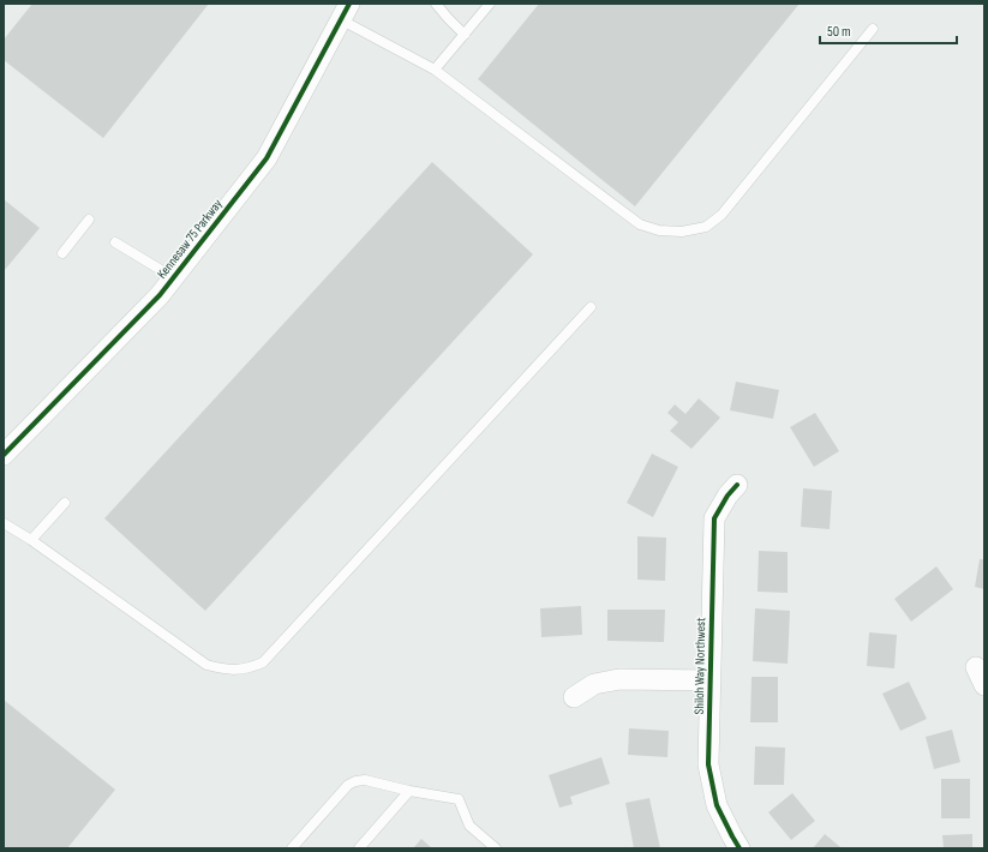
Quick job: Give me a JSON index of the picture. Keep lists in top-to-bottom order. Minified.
{"streets":{"street":["Kennesaw 75 Parkway","Shiloh Way Northwest"]},"scale_bar":"50 m"}
